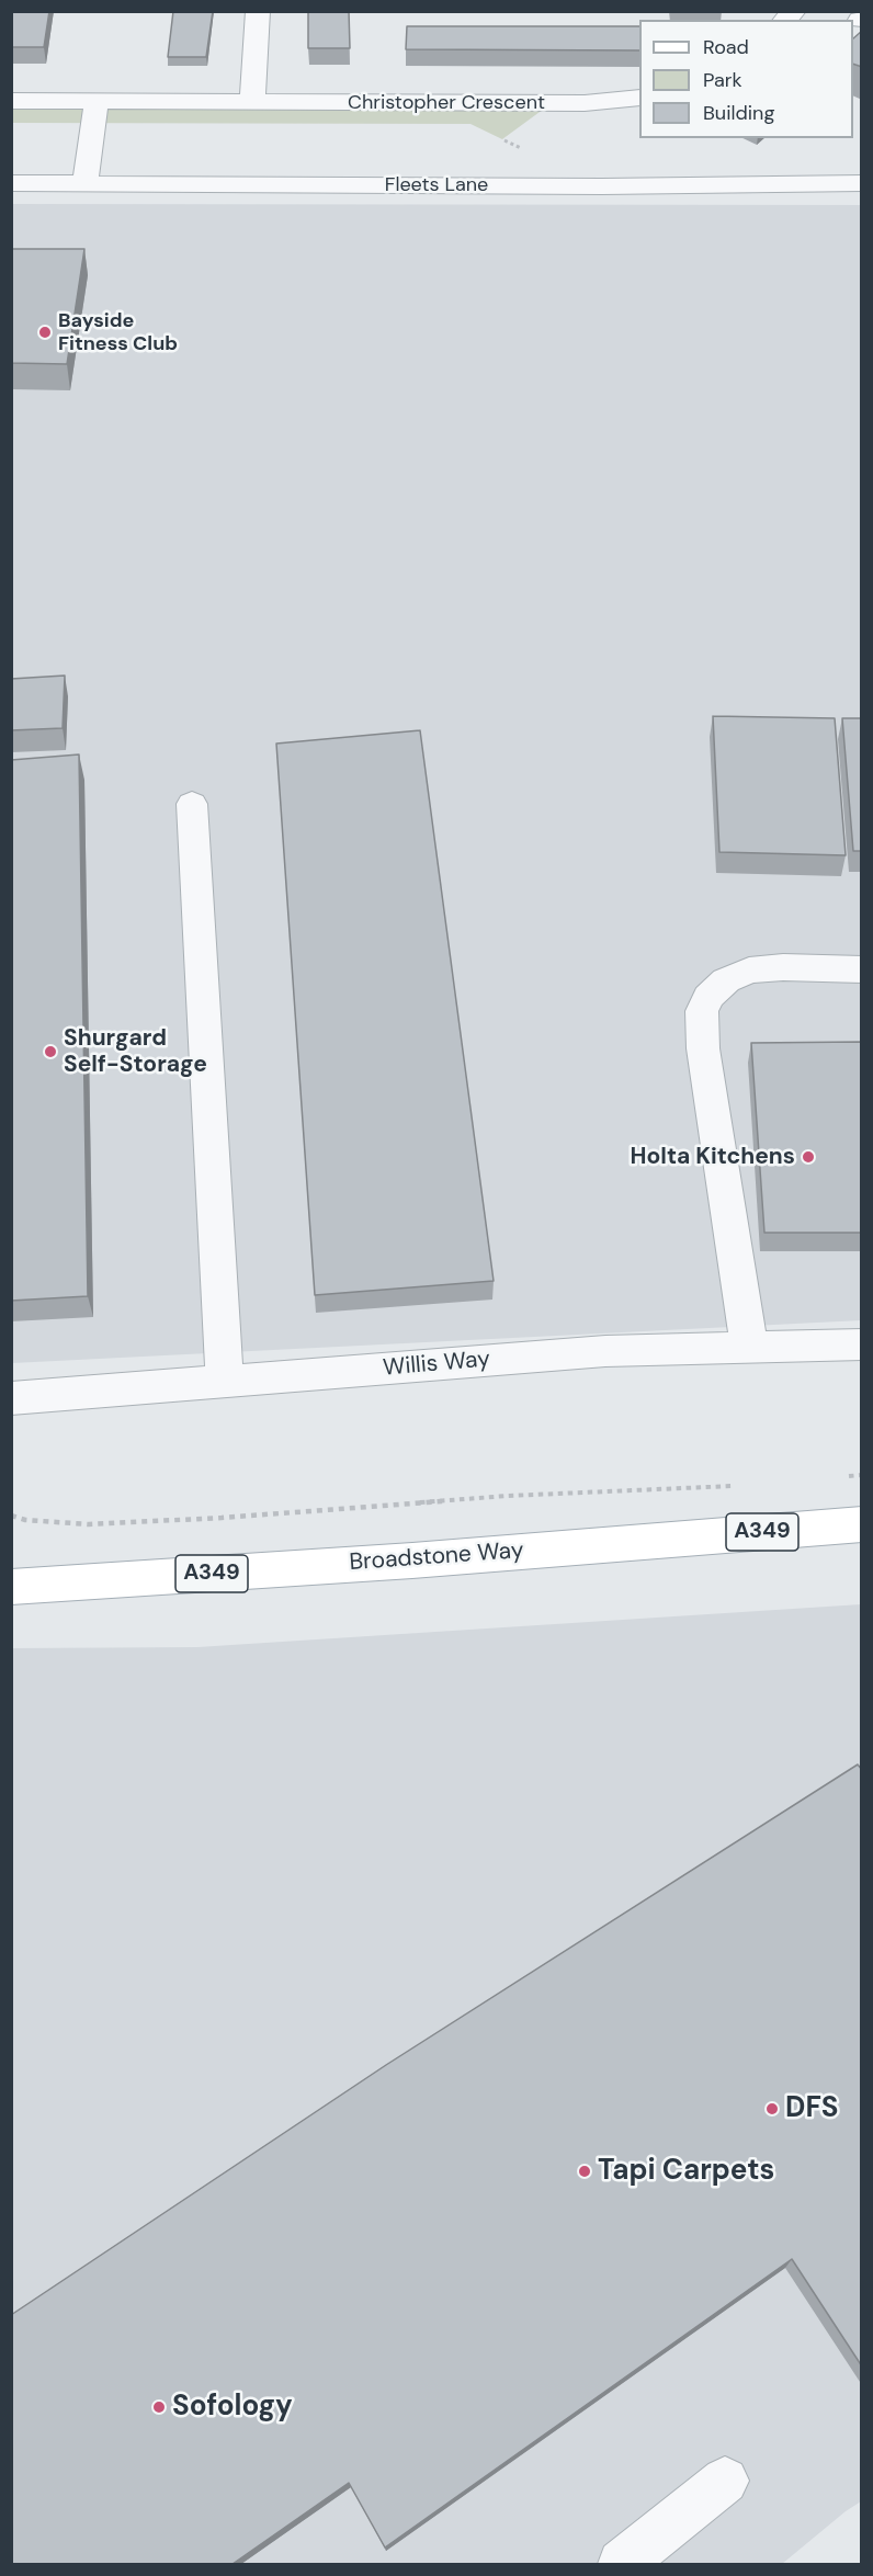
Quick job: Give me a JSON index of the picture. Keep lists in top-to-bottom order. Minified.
{"streets":{"main road":["A349","Broadstone Way"],"street":["Christopher Crescent","Fleets Lane","Willis Way"]},"places":["Bayside Fitness Club","Shurgard Self-Storage","Holta Kitchens","DFS","Tapi Carpets","Sofology"],"legend":["Road","Park","Building"]}
